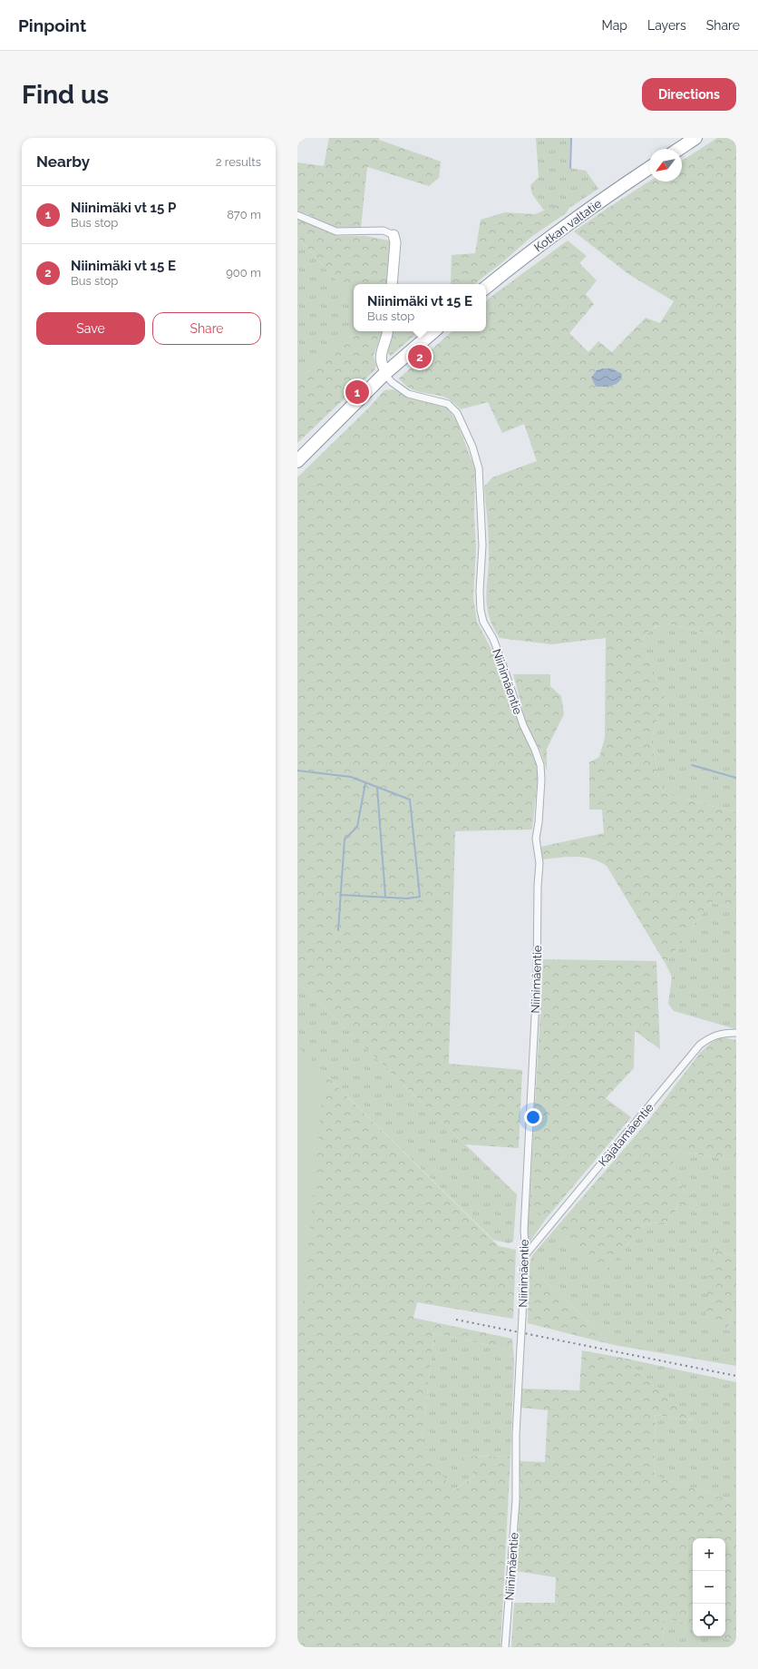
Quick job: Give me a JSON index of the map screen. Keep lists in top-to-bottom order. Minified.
{"streets":{"highway":["Kotkan valtatie"],"street":["Niinimäentie","Kajatamäentie"]},"crossings":[["Niinimäentie","Kajatamäentie"]],"north":"bottom left","page":{"header":"Pinpoint","nav":["Map","Layers","Share"],"buttons":["Directions",["Save","Share"]],"title":"Find us","heading":["Nearby","2 results"],"list":[{"mark":"1","name":"Niinimäki vt 15 P","note":"Bus stop","value":"870 m"},{"mark":"2","name":"Niinimäki vt 15 E","note":"Bus stop","value":"900 m"}],"popup":["Niinimäki vt 15 E","Bus stop"],"pins":["2","1"],"map_buttons":["+","−"]}}
